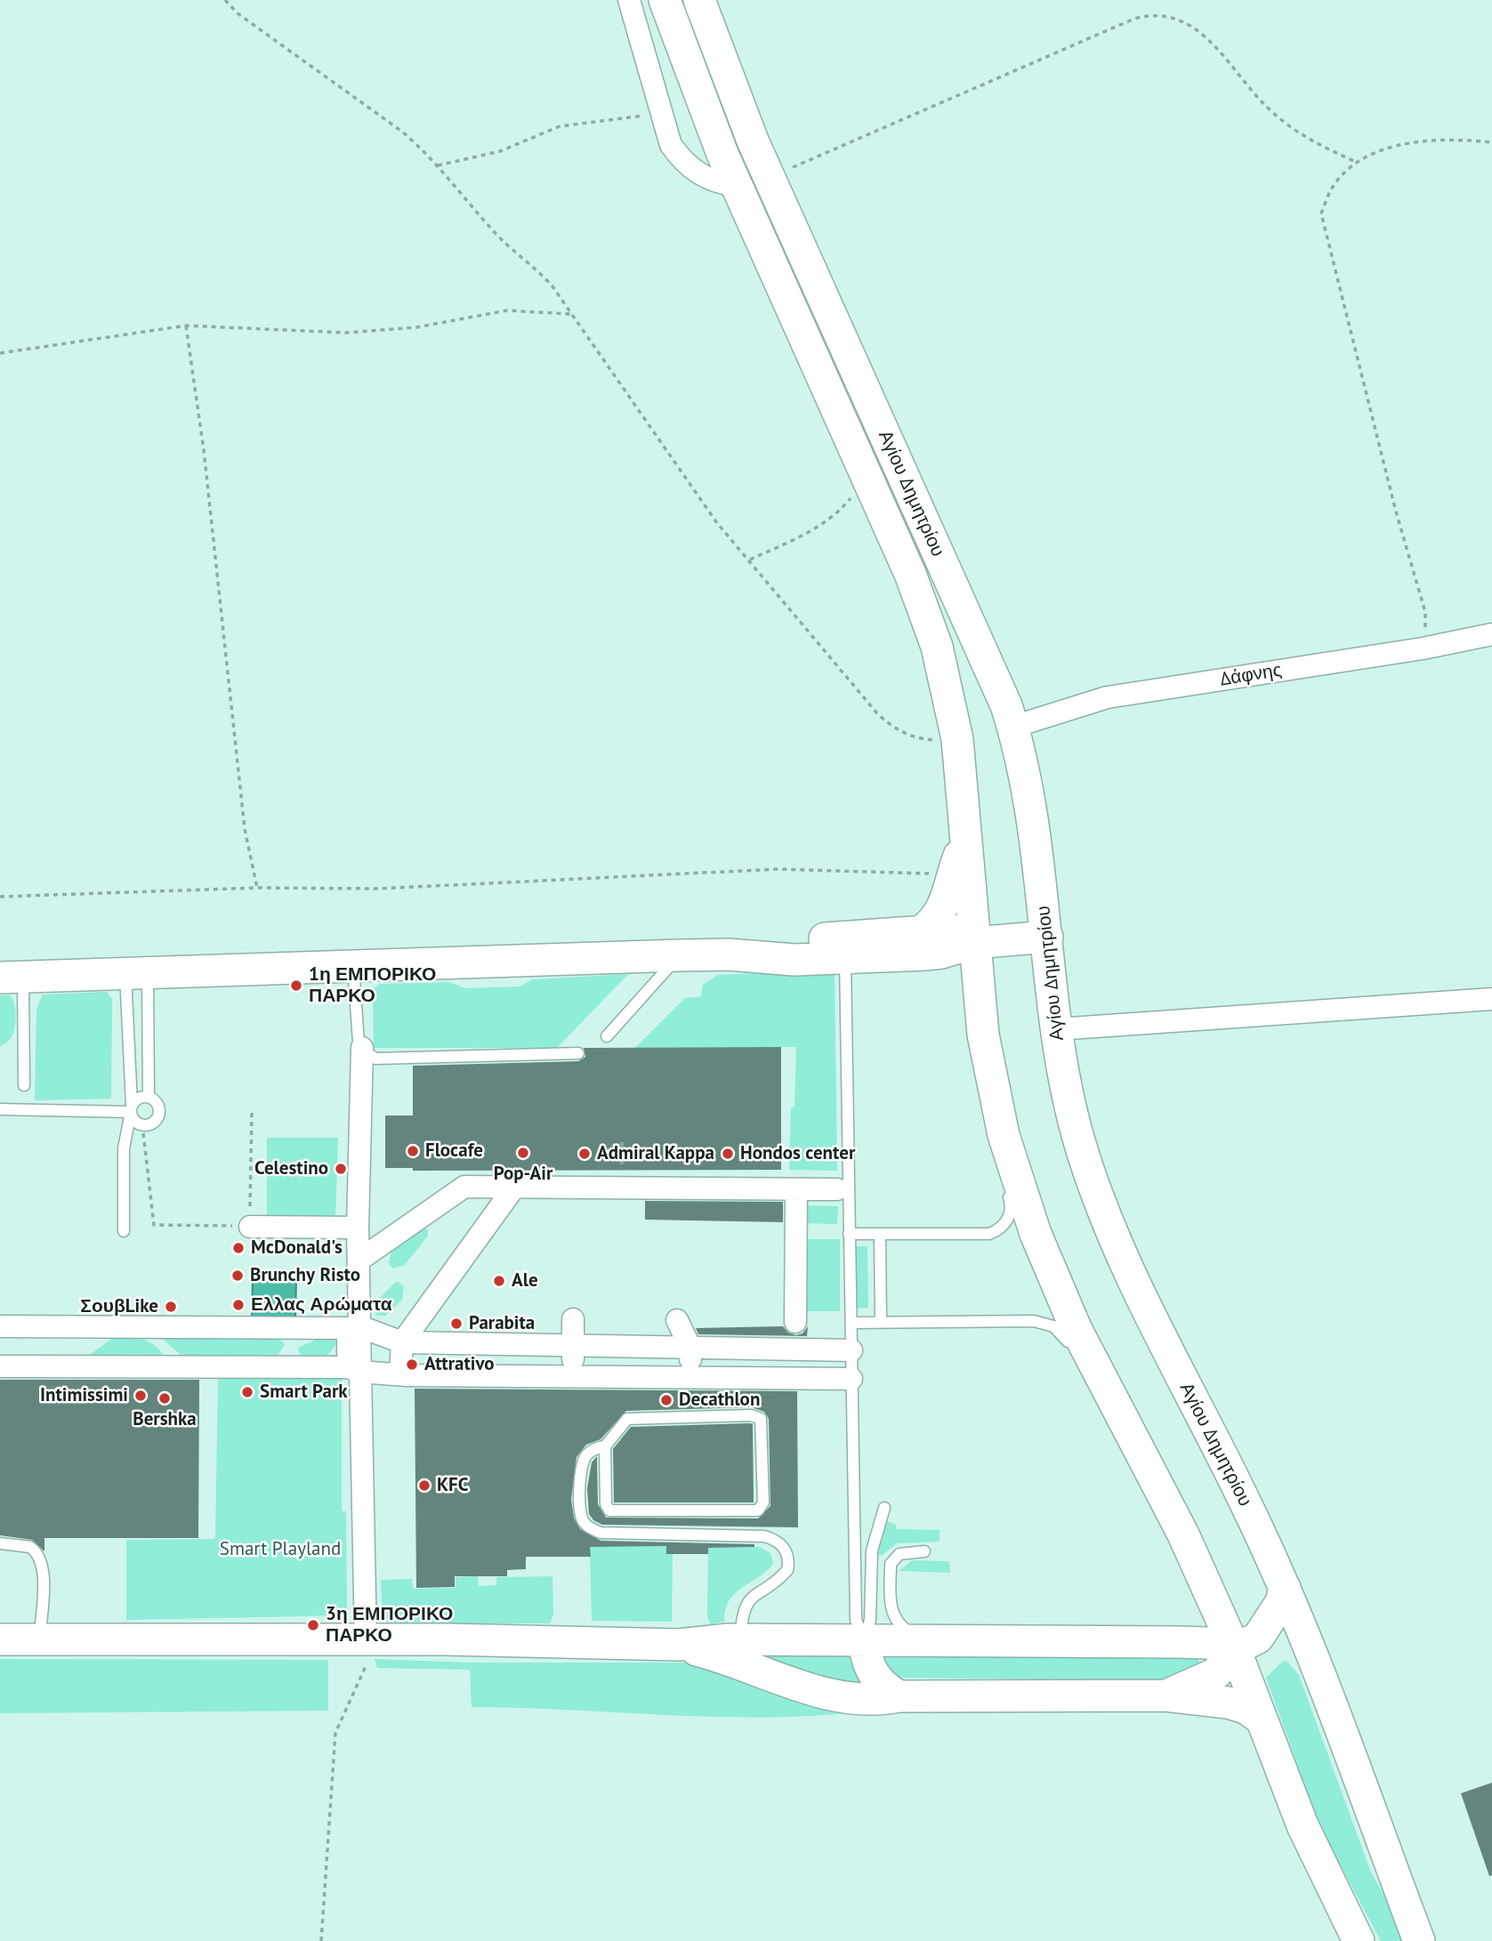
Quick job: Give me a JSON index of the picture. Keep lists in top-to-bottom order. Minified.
{"streets":{"street":["Αγίου Δημητρίου","Δάφνης"]},"crossings":[["Αγίου Δημητρίου","Δάφνης"]],"parks":["Smart Playland"],"places":["1η ΕΜΠΟΡΙΚΟ ΠΑΡΚΟ","Flocafe","Pop-Air","Admiral Kappa","Hondos center","Celestino","McDonald's","Brunchy Risto","Ale","Ελλας Αρώματα","ΣουβLike","Parabita","Attrativo","Smart Park","Intimissimi","Bershka","Decathlon","KFC","3η ΕΜΠΟΡΙΚΟ ΠΑΡΚΟ"]}
